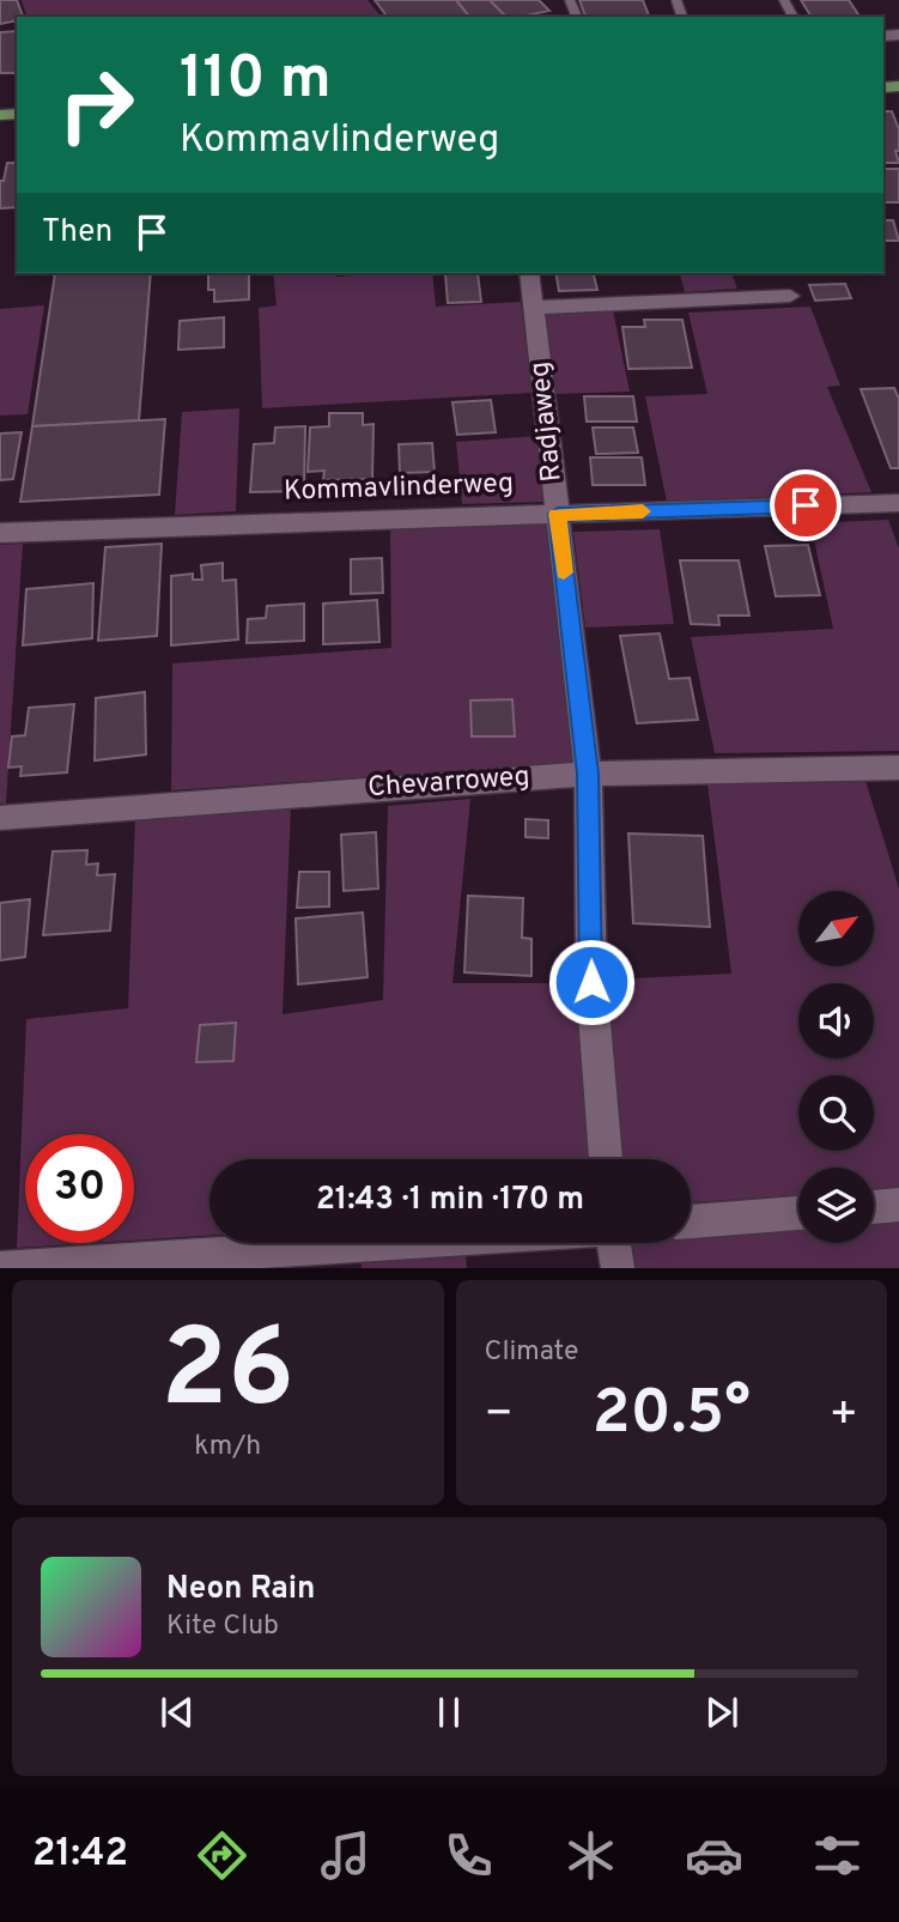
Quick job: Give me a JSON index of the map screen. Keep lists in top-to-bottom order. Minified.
{"streets":{"street":["Radjaweg","Kommavlinderweg","Chevarroweg"]},"crossings":[["Radjaweg","Kommavlinderweg"],["Radjaweg","Chevarroweg"]],"north":"top right","page":{"turn":["110 m","Kommavlinderweg"],"then":"Then","limit":"30","trip":"21:43 · 1 min · 170 m","tile":[["26","km/h"],"Climate"],"heat":["−","20.5°","+"],"song":["Neon Rain","Kite Club"],"tabs":"21:42"}}
